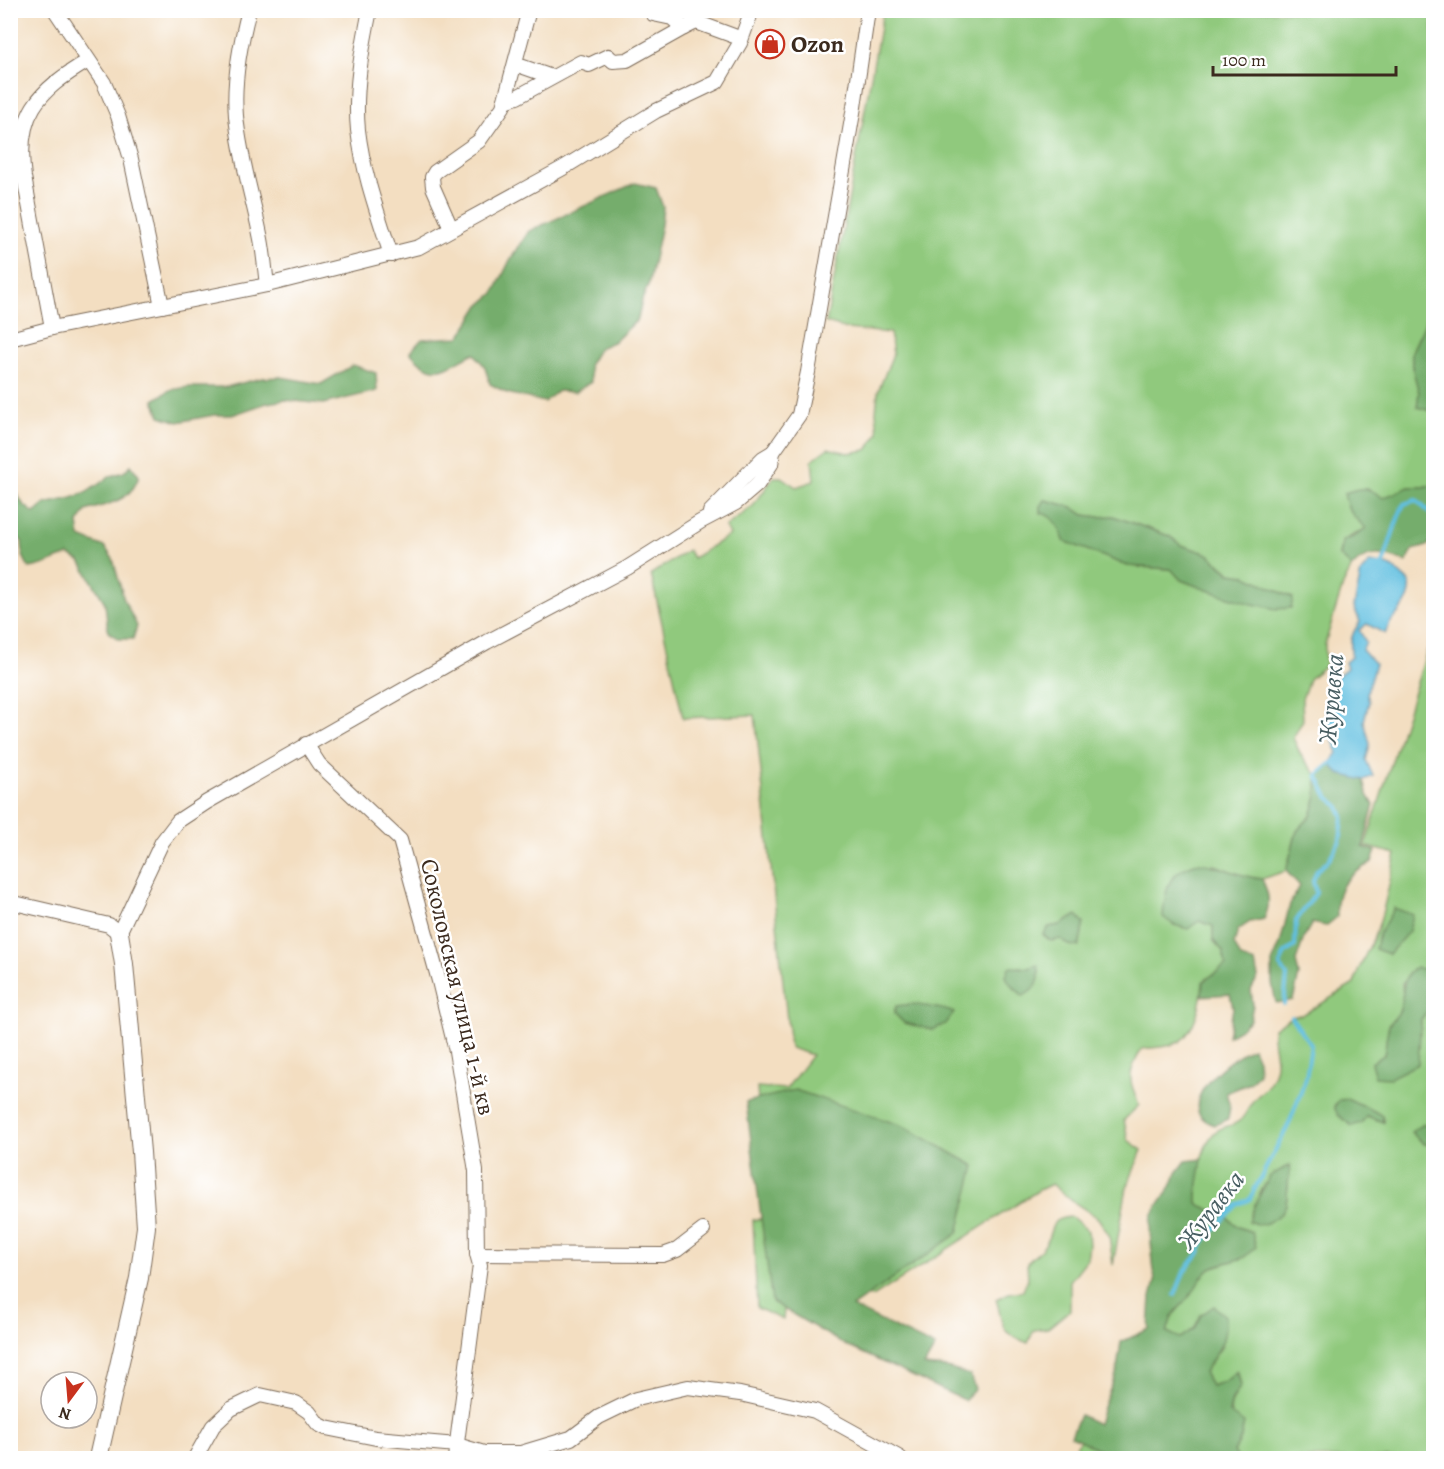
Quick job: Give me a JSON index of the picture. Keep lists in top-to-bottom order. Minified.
{"streets":{"street":["Соколовская улица 1-й кв"]},"water":["Журавка"],"places":{"shop":["Ozon"]},"scale_bar":"100 m","north":"bottom"}
